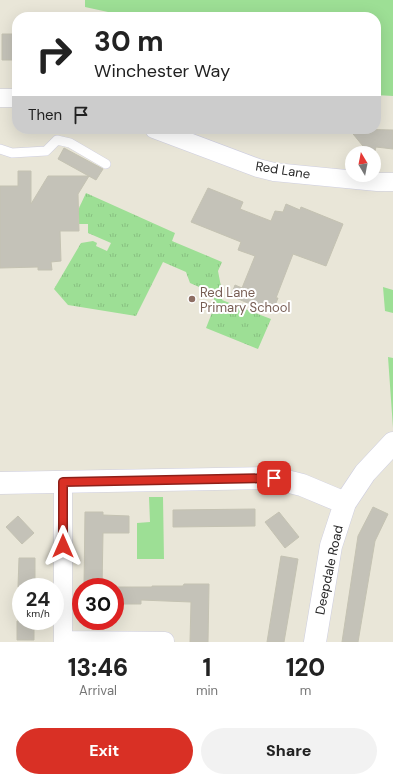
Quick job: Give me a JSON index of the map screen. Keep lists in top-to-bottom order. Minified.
{"streets":{"street":["Red Lane","Deepdale Road"]},"places":["Red Lane Primary School"],"north":"top","page":{"turn":["30 m","Winchester Way"],"then":"Then","speed":"24 km/h","limit":"30","eta":["13:46","Arrival","1","min","120","m"],"buttons":["Exit","Share"]}}
